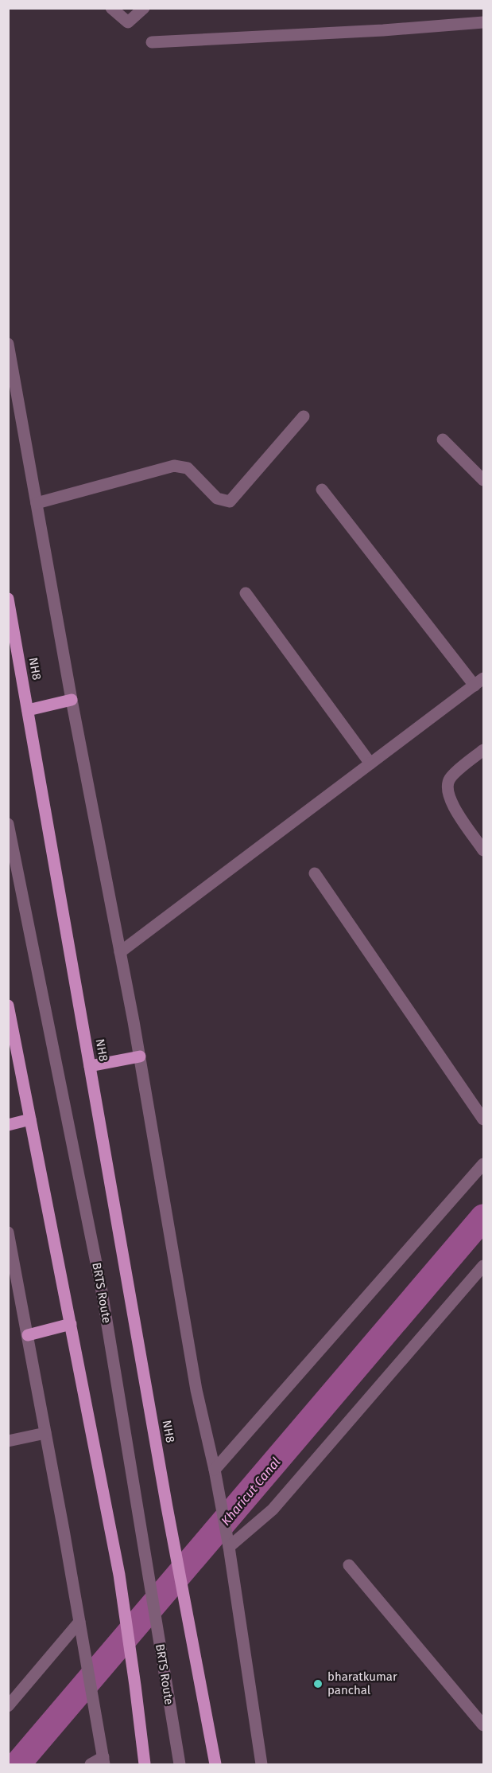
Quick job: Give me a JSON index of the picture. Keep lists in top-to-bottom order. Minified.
{"streets":{"main road":["NH8"],"street":["BRTS Route"]},"water":["Kharicut Canal"],"places":["bharatkumar panchal"]}
